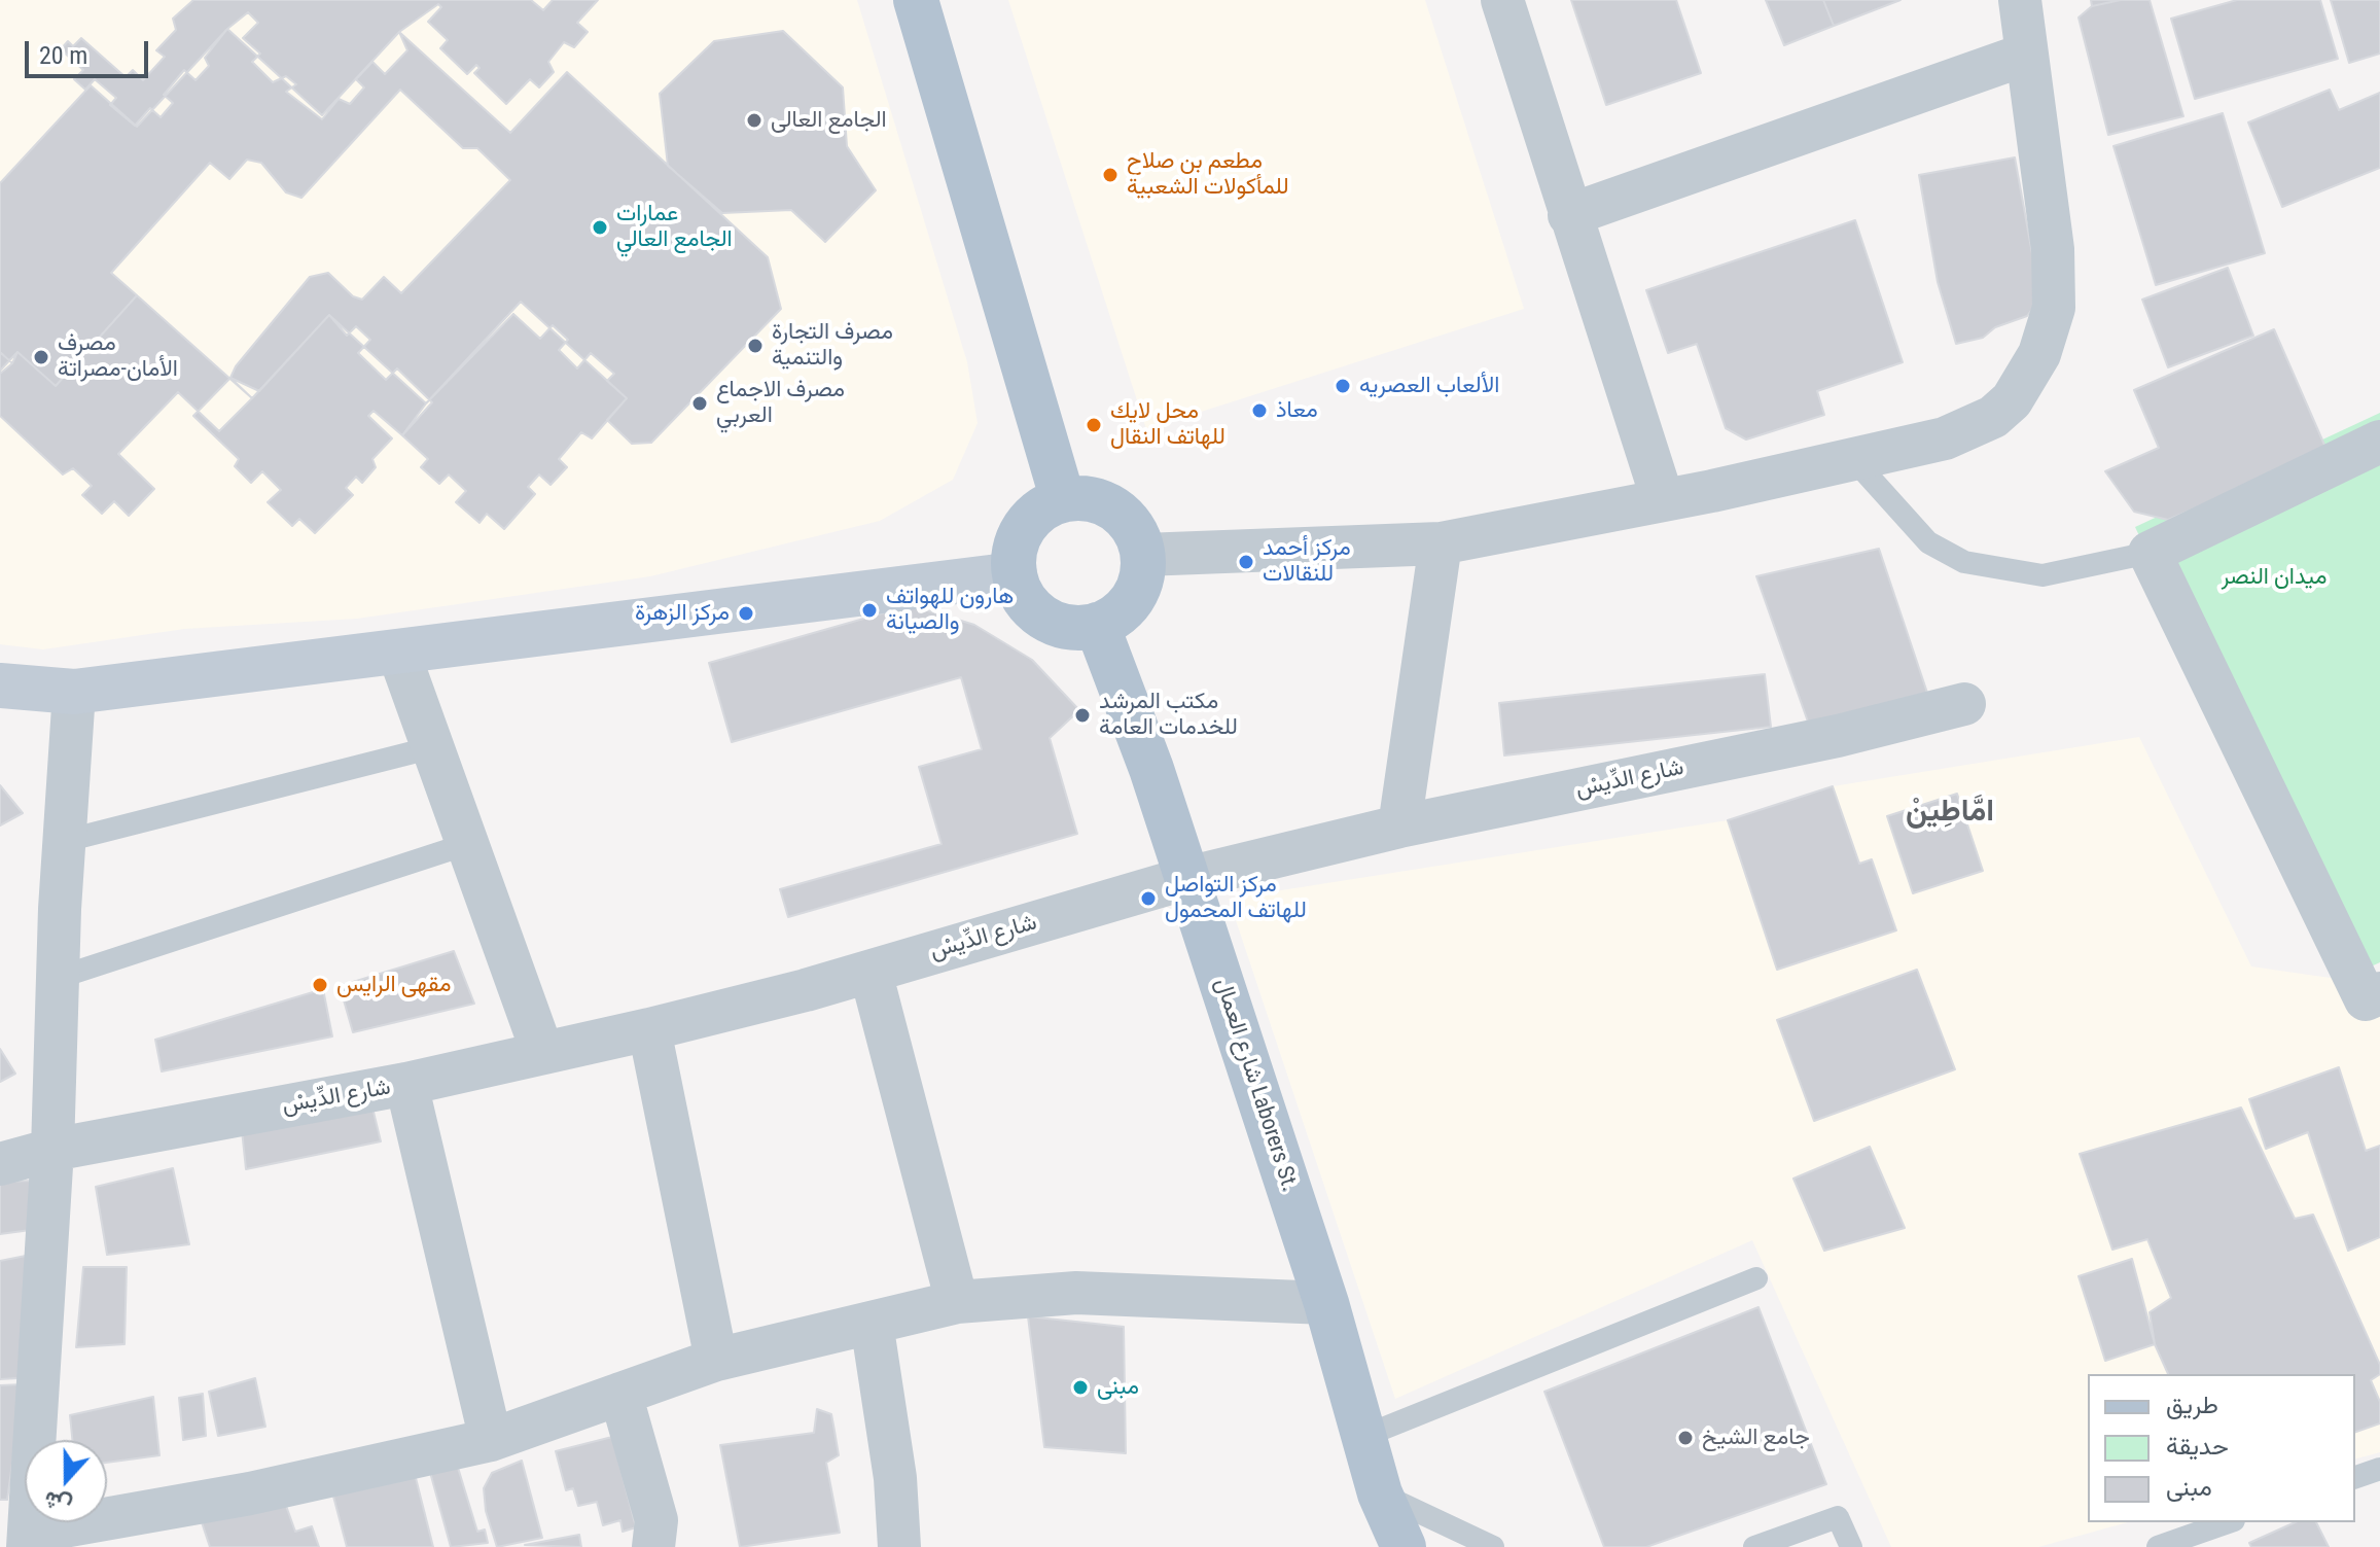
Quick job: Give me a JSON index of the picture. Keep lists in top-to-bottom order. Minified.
{"streets":{"main road":["شارع العمال Laborers St."],"street":["شارع الدِّيسْ"]},"crossings":[["شارع الدِّيسْ","شارع العمال Laborers St."]],"districts":["امَّاطِينْ"],"parks":["ميدان النصر"],"places":["الجامع العالى","مطعم بن صلاح للمأكولات الشعبية","عمارات الجامع العالي","مصرف التجارة والتنمية","مصرف الأمان-مصراتة","الألعاب العصريه","مصرف الاجماع العربي","معاذ","محل لايك للهاتف النقال","مركز أحمد للنقالات","هارون للهواتف والصيانة","مركز الزهرة","مكتب المرشد للخدمات العامة","مركز التواصل للهاتف المحمول","مقهى الرايس","مبنى","جامع الشيخ"],"legend":["طريق","حديقة","مبنى"],"scale_bar":"20 m","north":"bottom"}
